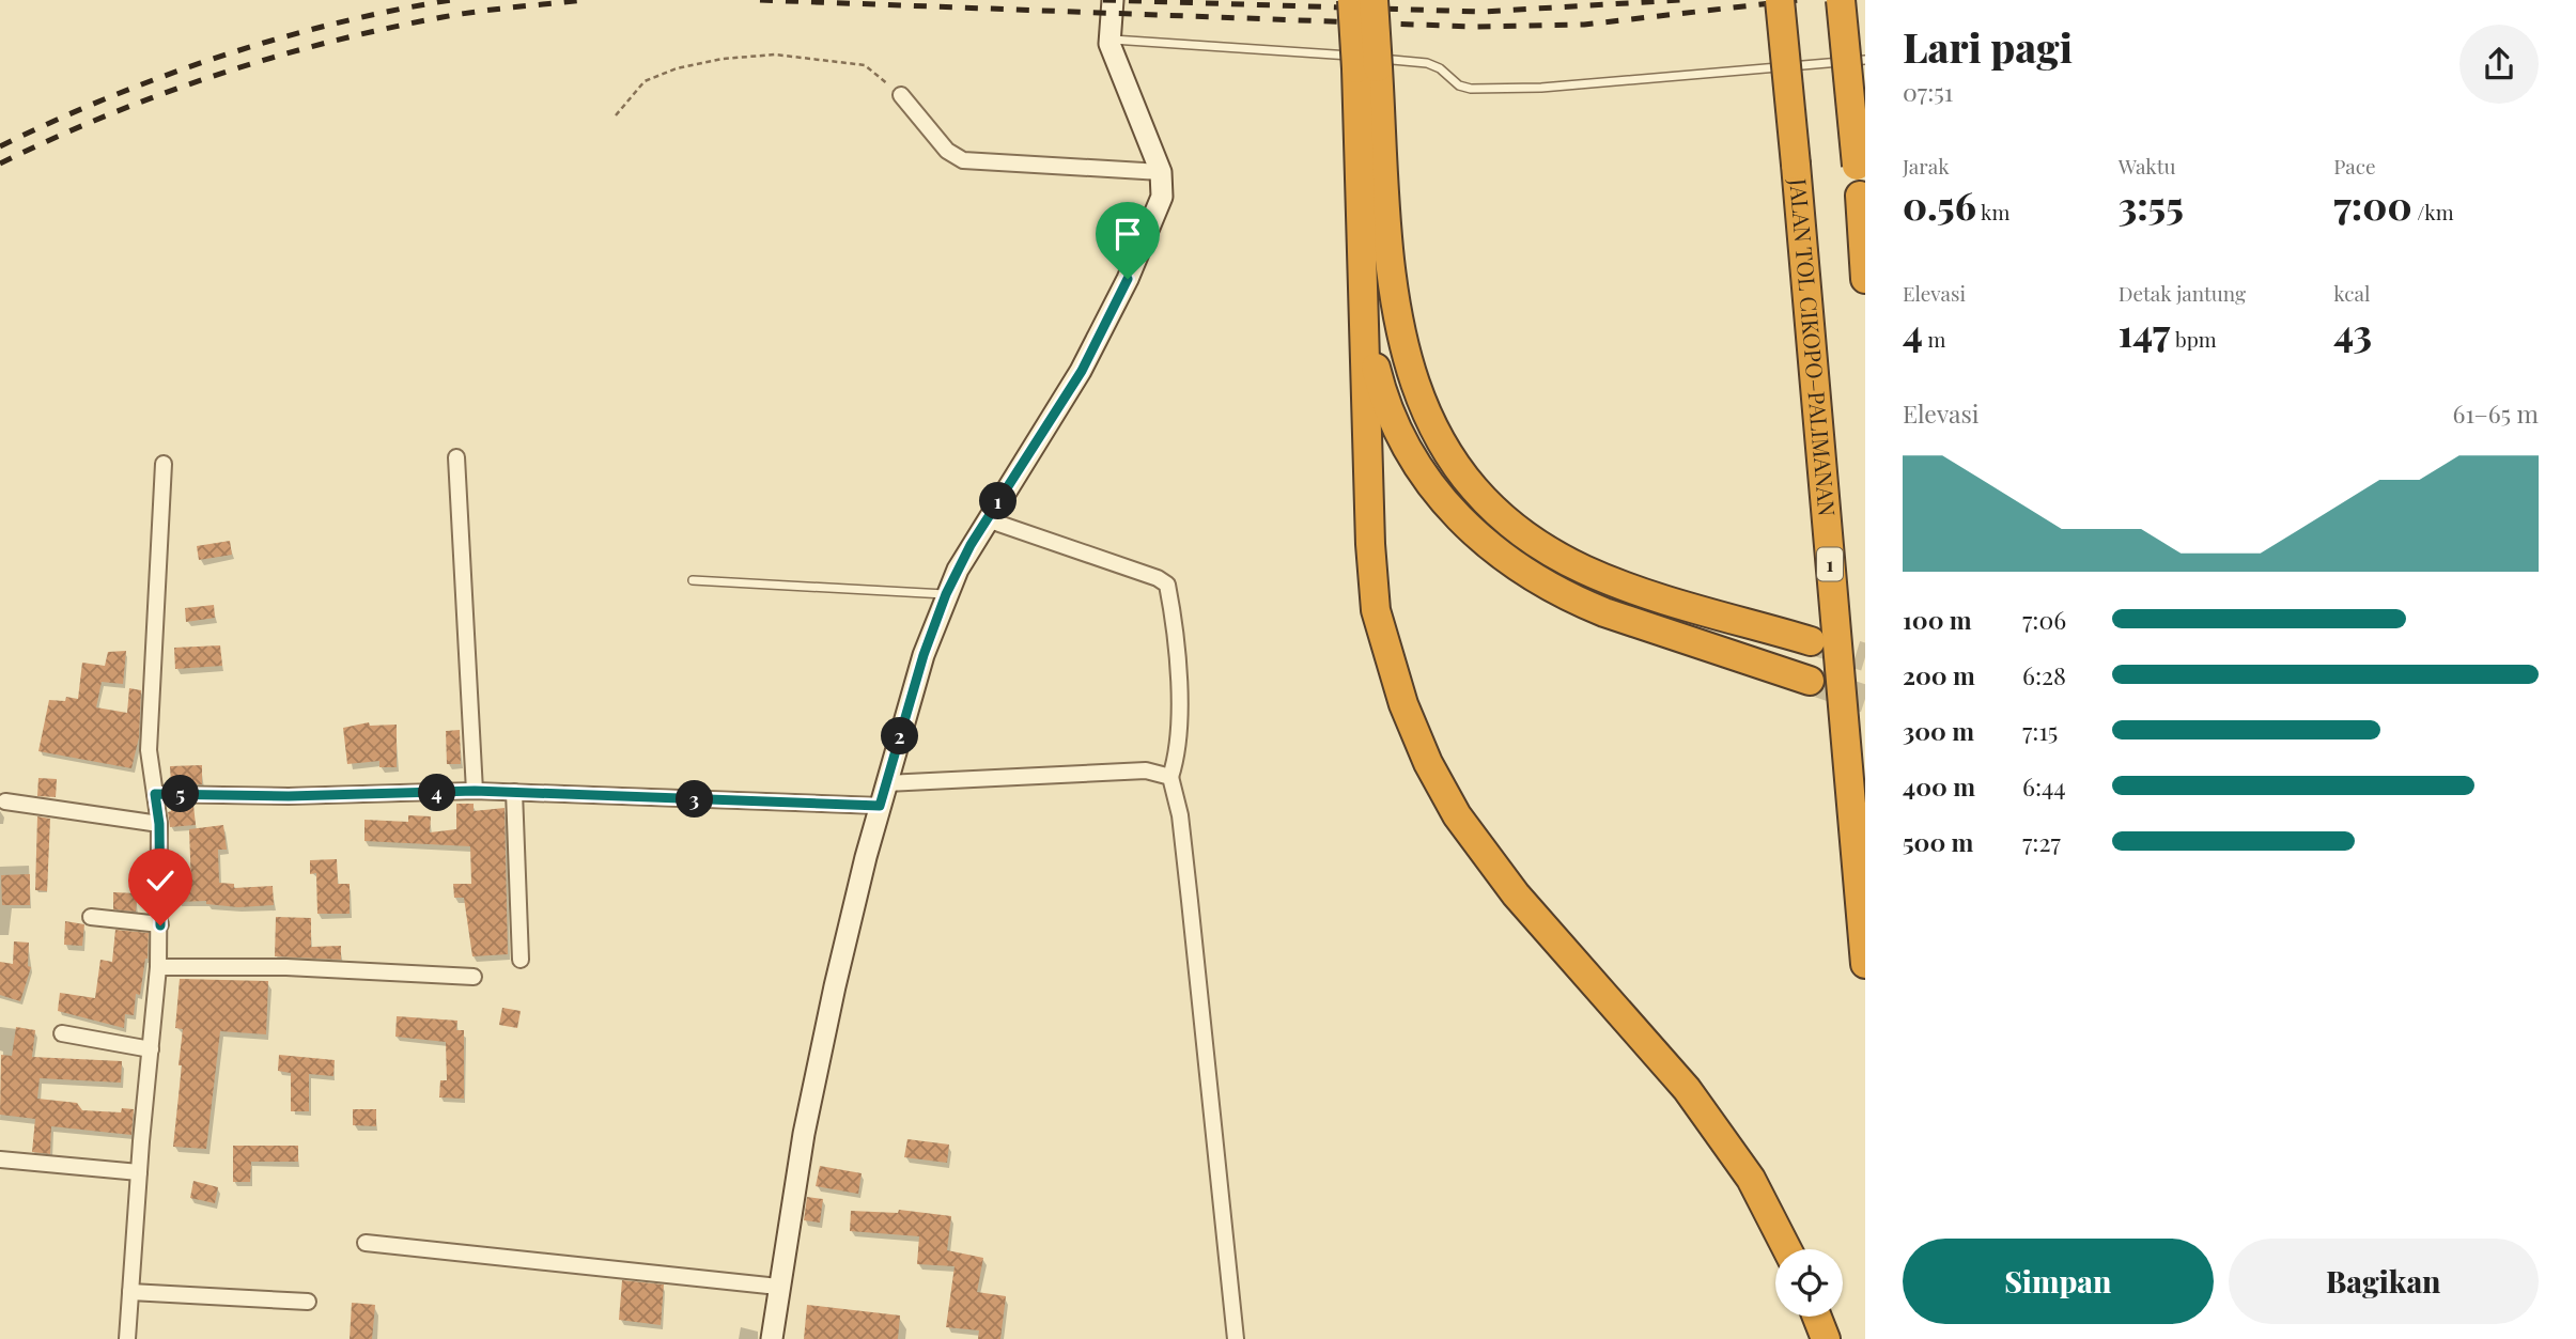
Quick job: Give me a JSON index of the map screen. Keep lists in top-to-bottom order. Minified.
{"streets":{"highway":["JALAN TOL CIKOPO–PALIMANAN","1"]},"page":{"heading":["Lari pagi","07:51"],"stats":[["Jarak","0.56 km"],["Waktu","3:55"],["Pace","7:00 /km"],["Elevasi","4 m"],["Detak jantung","147 bpm"],["kcal","43"]],"chart":["Elevasi","61–65 m"],"pins":["1","2","4","5","3"],"list":[{"name":"100 m","note":"7:06"},{"name":"200 m","note":"6:28"},{"name":"300 m","note":"7:15"},{"name":"400 m","note":"6:44"},{"name":"500 m","note":"7:27"}],"buttons":["Simpan","Bagikan"]}}
